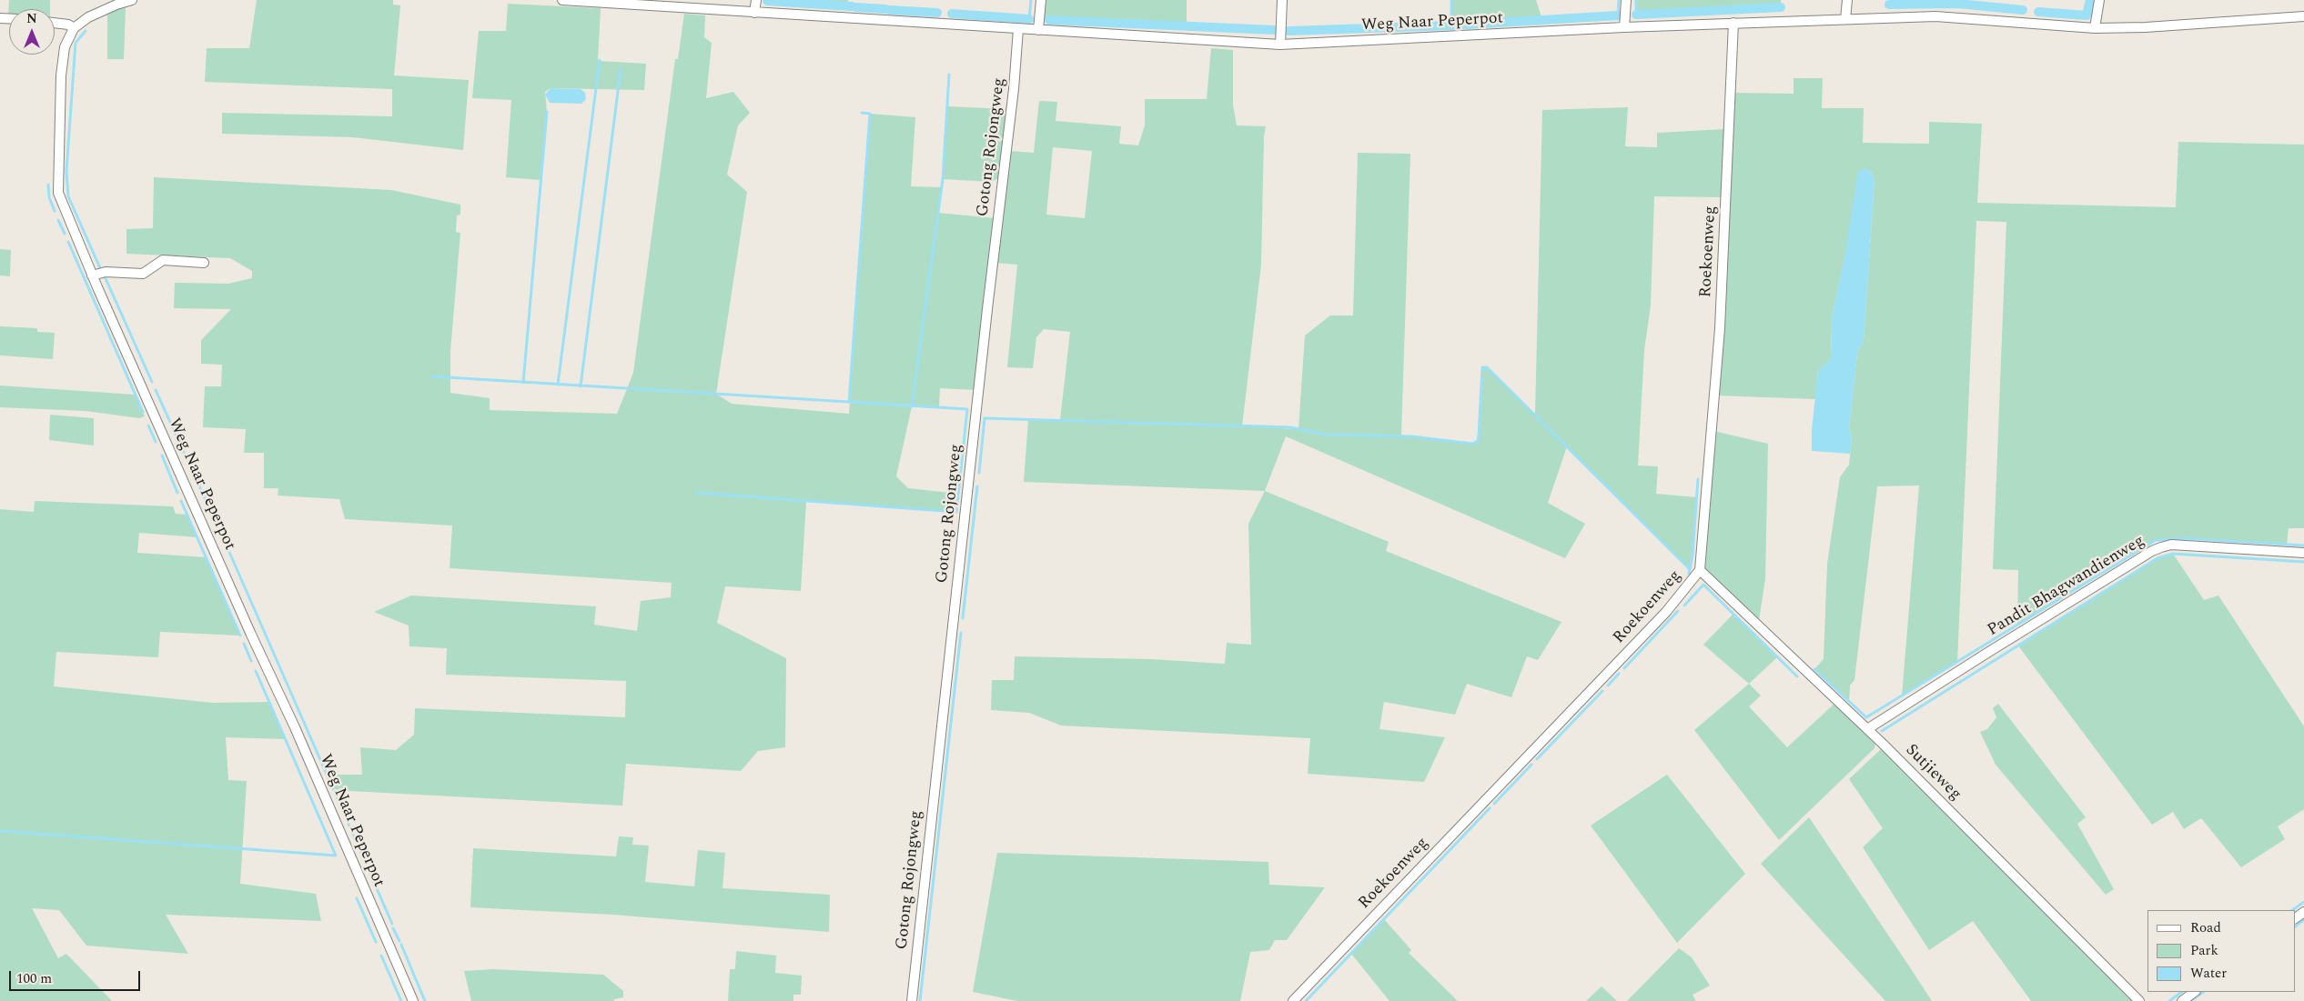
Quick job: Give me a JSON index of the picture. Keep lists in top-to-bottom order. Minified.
{"streets":{"street":["Weg Naar Peperpot","Gotong Rojongweg","Roekoenweg","Pandit Bhagwandienweg","Sutjieweg"]},"crossings":[["Weg Naar Peperpot","Gotong Rojongweg"],["Weg Naar Peperpot","Roekoenweg"],["Roekoenweg","Sutjieweg"],["Pandit Bhagwandienweg","Sutjieweg"]],"legend":["Road","Park","Water"],"scale_bar":"100 m","north":"top"}
